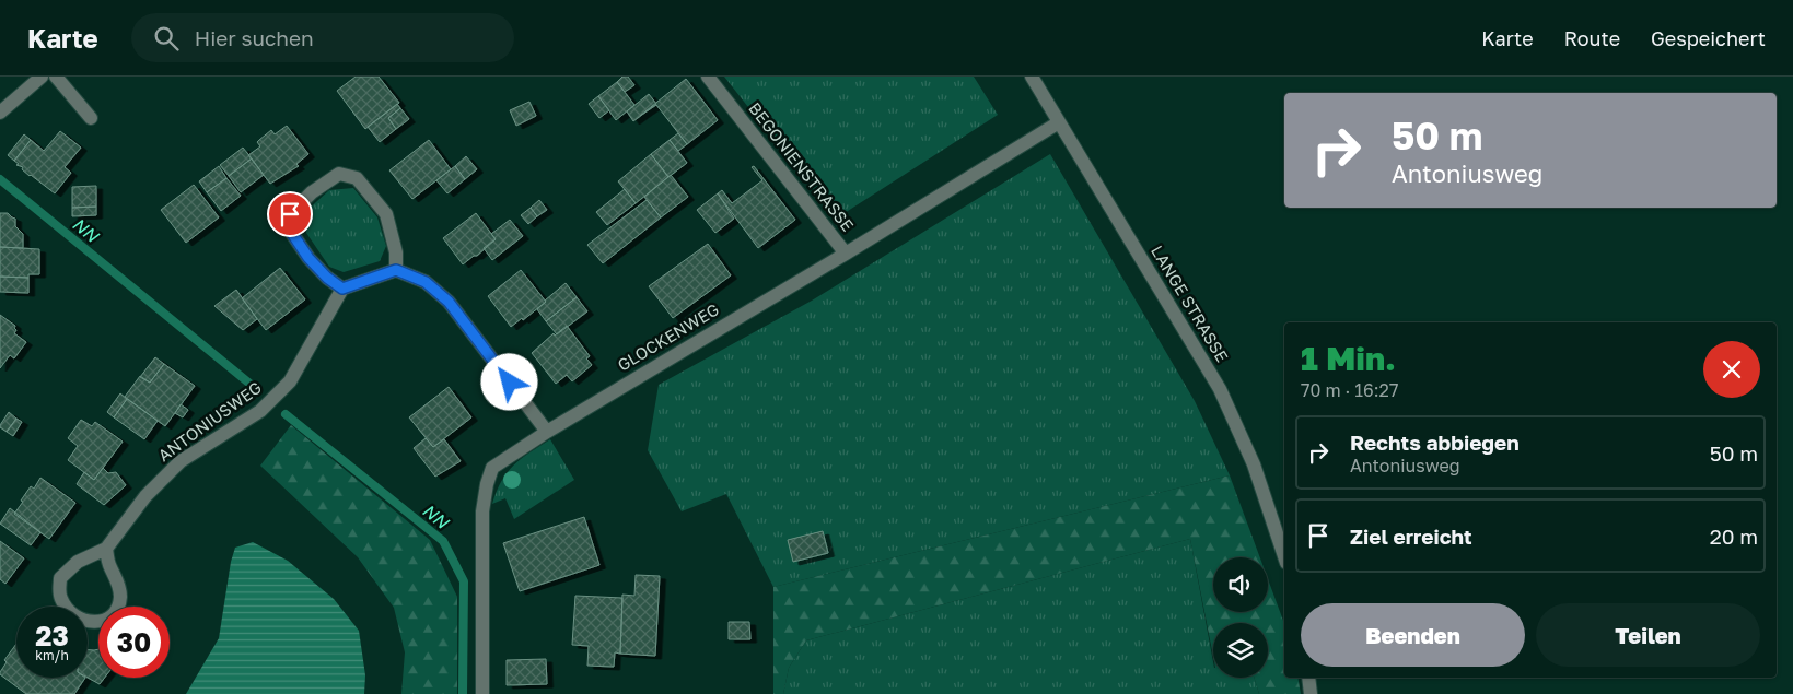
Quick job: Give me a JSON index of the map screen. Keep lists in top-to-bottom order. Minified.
{"streets":{"street":["BEGONIENSTRASSE","LANGE STRASSE","GLOCKENWEG","ANTONIUSWEG"]},"crossings":[["BEGONIENSTRASSE","GLOCKENWEG"],["LANGE STRASSE","GLOCKENWEG"]],"water":["NN"],"page":{"header":"Karte","search":"Hier suchen","nav":["Karte","Route","Gespeichert"],"turn":["50 m","Antoniusweg"],"heading":["1 Min.","70 m · 16:27"],"list":[{"name":"Rechts abbiegen","note":"Antoniusweg","value":"50 m"},{"name":"Ziel erreicht","value":"20 m"}],"buttons":["Beenden","Teilen"],"speed":"23 km/h","limit":"30"}}
